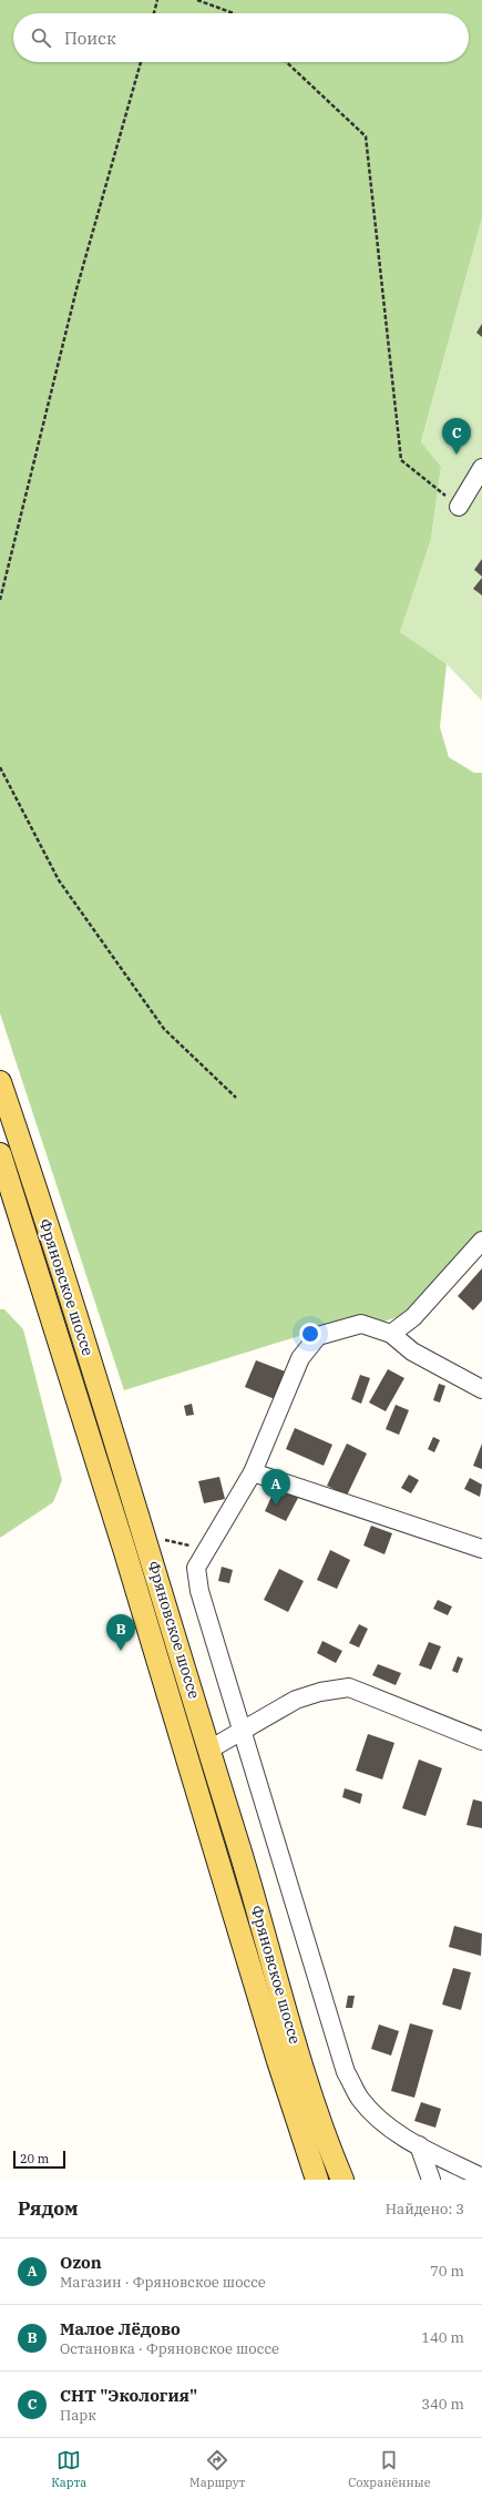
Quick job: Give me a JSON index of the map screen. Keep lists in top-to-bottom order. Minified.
{"streets":{"main road":["Фряновское шоссе"]},"scale_bar":"20 m","page":{"search":"Поиск","pins":["C","A","B"],"scale":"20 m","heading":["Рядом","Найдено: 3"],"list":[{"mark":"A","name":"Ozon","note":"Магазин · Фряновское шоссе","value":"70 m"},{"mark":"B","name":"Малое Лёдово","note":"Остановка · Фряновское шоссе","value":"140 m"},{"mark":"C","name":"СНТ \"Экология\"","note":"Парк","value":"340 m"}],"nav":["Карта","Маршрут","Сохранённые"]}}
